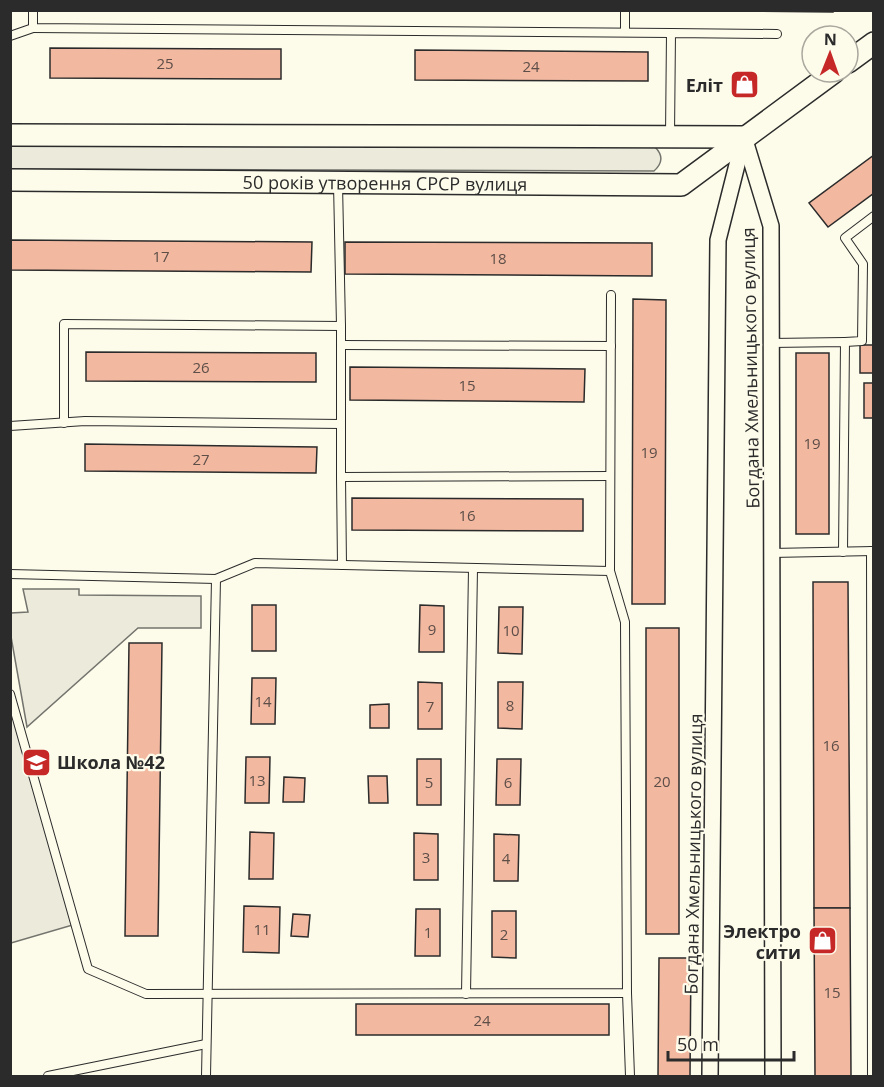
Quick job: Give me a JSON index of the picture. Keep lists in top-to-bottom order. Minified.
{"streets":{"main road":["50 років утворення СРСР вулиця"],"street":["Богдана Хмельницького вулиця"]},"crossings":[["50 років утворення СРСР вулиця","Богдана Хмельницького вулиця"]],"places":{"shop":["Еліт","Электро сити"],"school or university":["Школа №42"]},"house_numbers":["25","24","17","18","26","15","19","19","27","16","9","10","14","8","7","16","13","20","5","6","3","4","11","1","2","15","24"],"scale_bar":"50 m","north":"top"}
